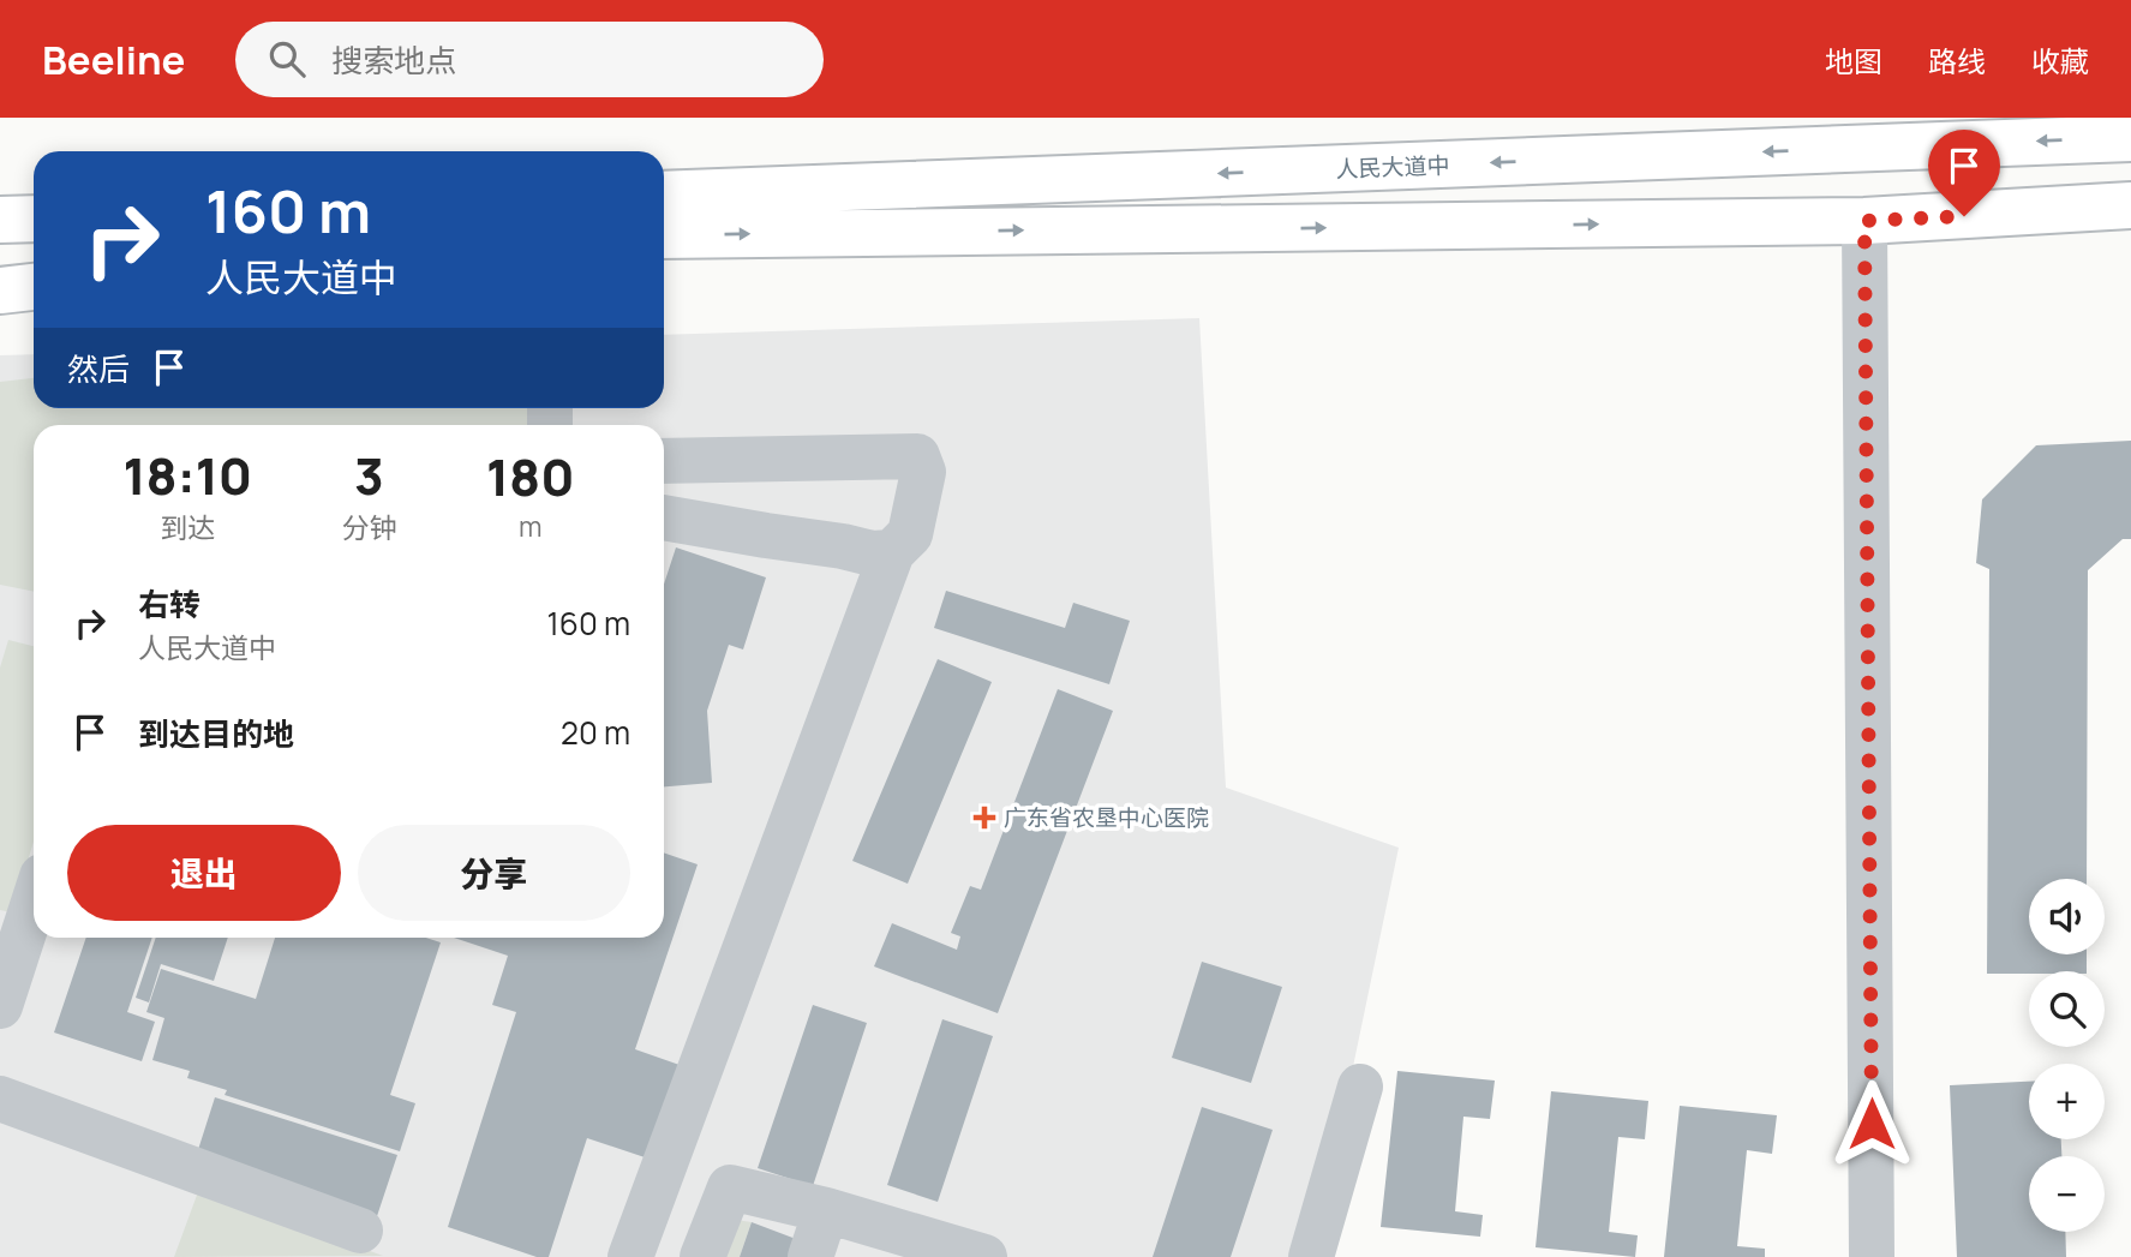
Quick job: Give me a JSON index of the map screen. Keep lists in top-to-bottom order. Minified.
{"streets":{"main road":["人民大道中"]},"places":{"health":["广东省农垦中心医院"]},"page":{"header":"Beeline","search":"搜索地点","nav":["地图","路线","收藏"],"turn":["160 m","人民大道中"],"then":"然后","eta":["18:10","到达","3","分钟","180","m"],"list":[{"name":"右转","note":"人民大道中","value":"160 m"},{"name":"到达目的地","value":"20 m"}],"buttons":["退出","分享"],"map_buttons":["+","−"]}}
